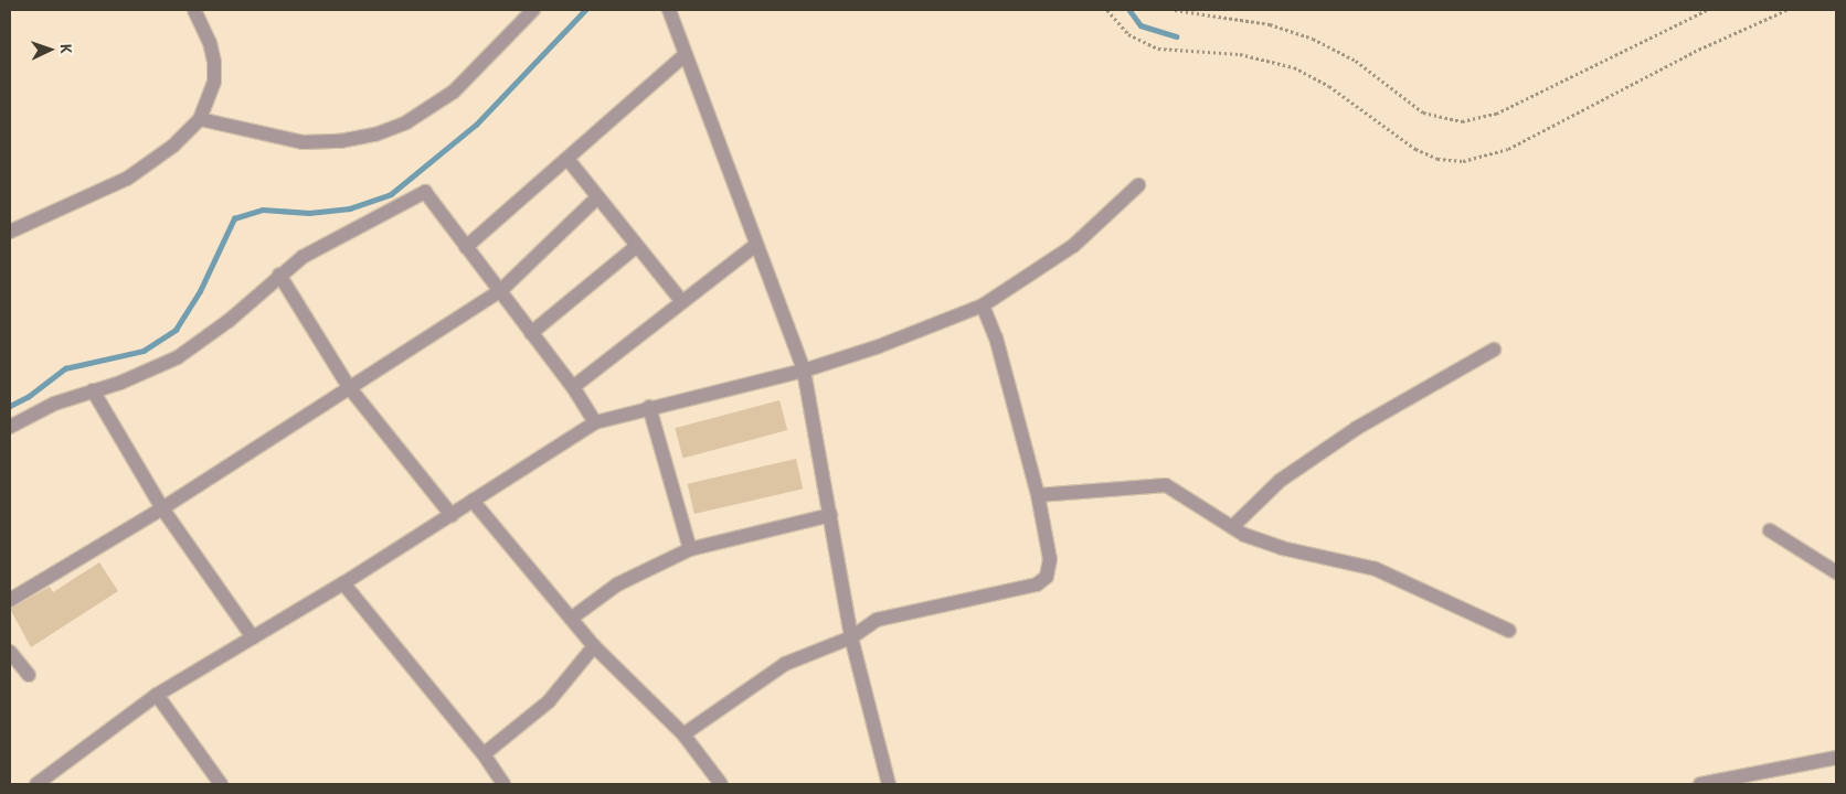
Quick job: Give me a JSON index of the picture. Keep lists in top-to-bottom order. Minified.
{"north":"right"}
